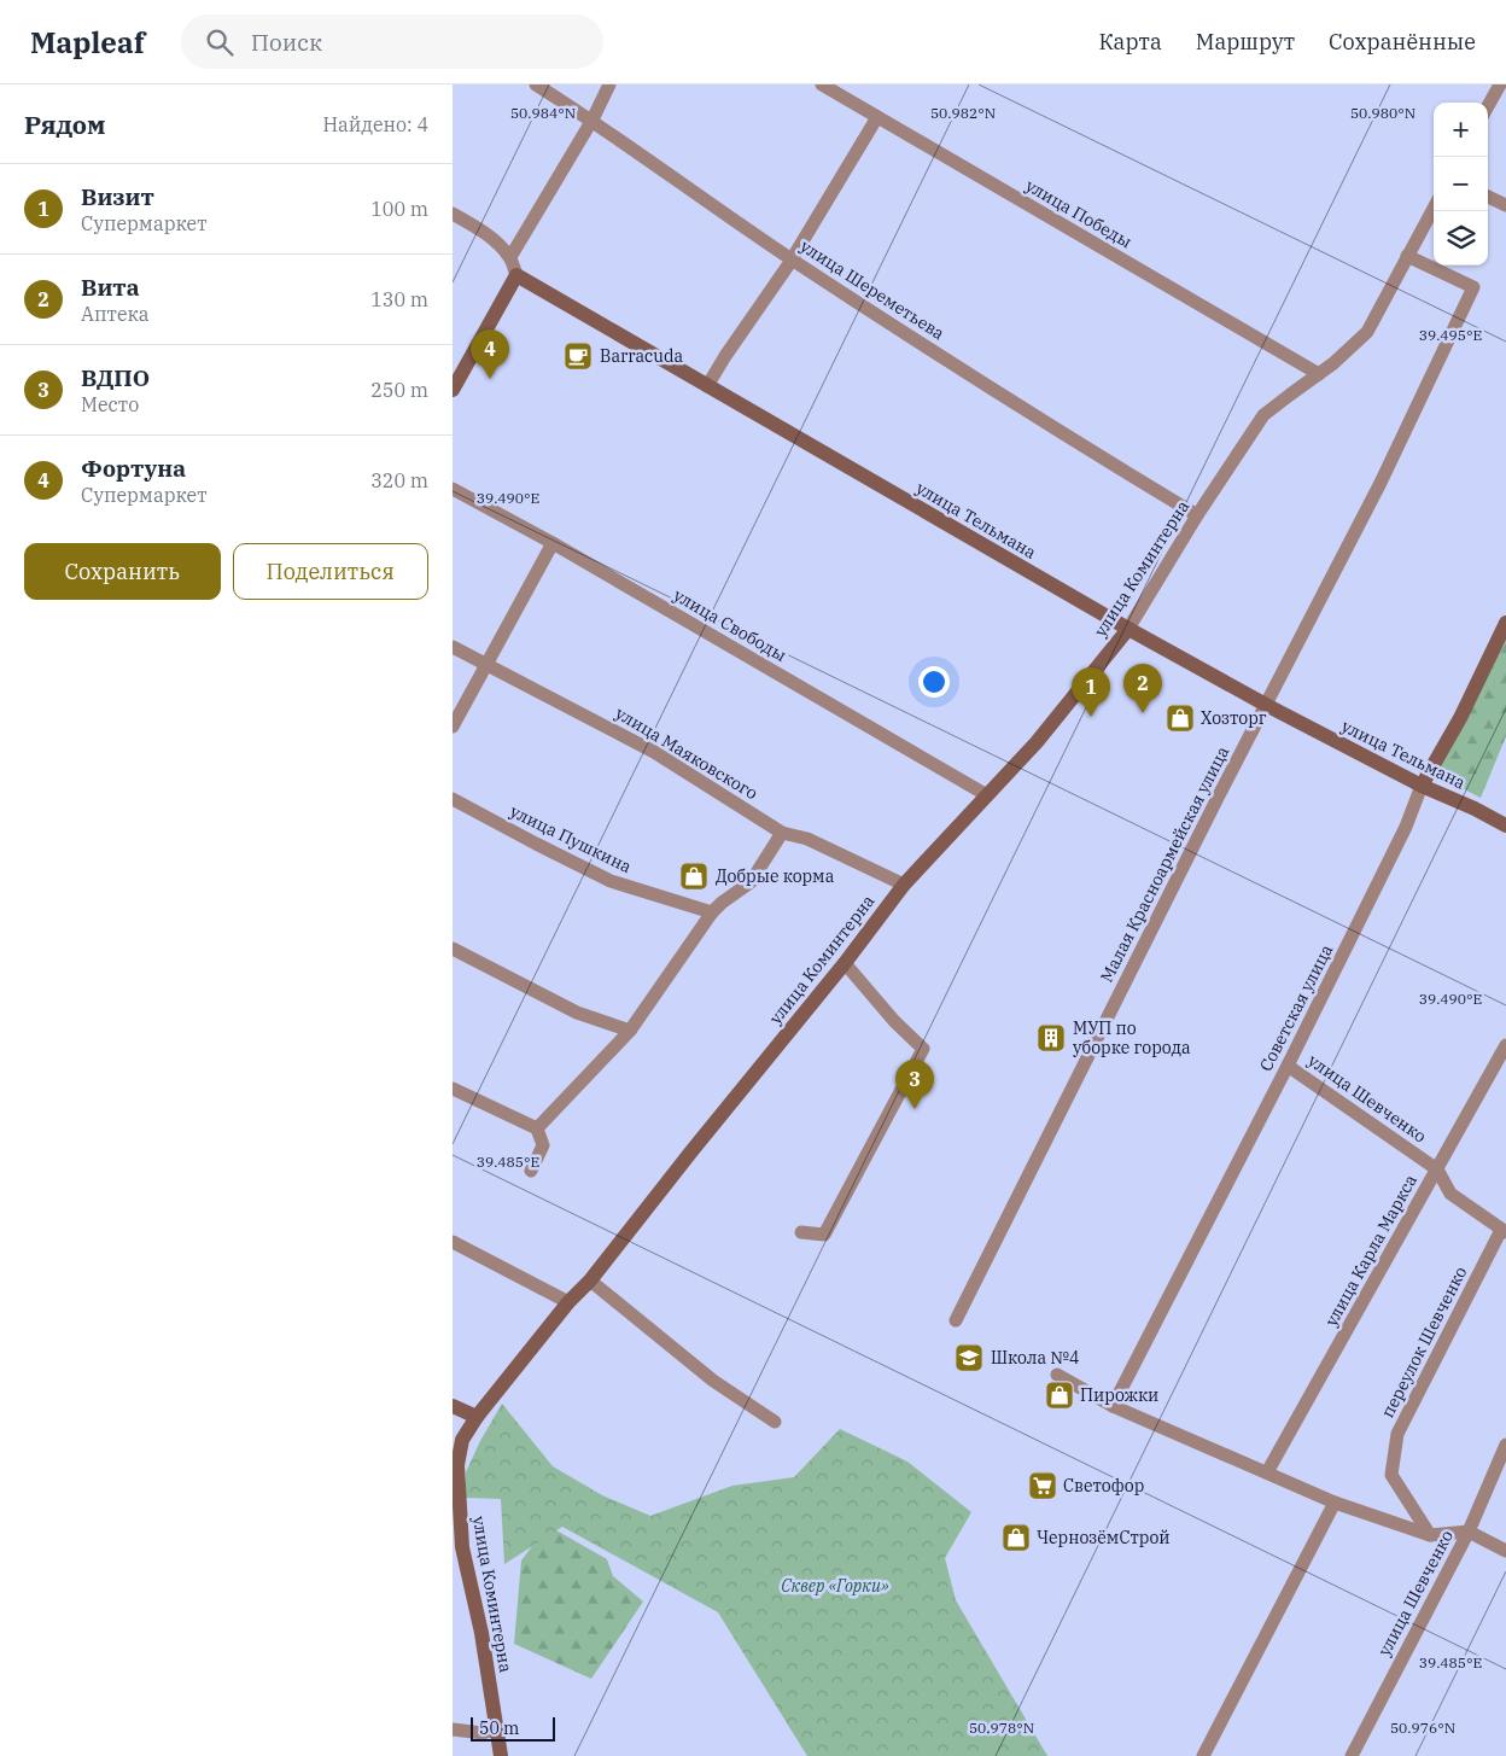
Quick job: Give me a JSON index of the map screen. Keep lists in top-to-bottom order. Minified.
{"streets":{"street":["улица Победы","улица Шереметьева","улица Тельмана","улица Коминтерна","улица Свободы","улица Маяковского","улица Пушкина","Малая Красноармейская улица","Советская улица","улица Шевченко","улица Карла Маркса","переулок Шевченко"]},"crossings":[["улица Победы","улица Коминтерна"],["улица Шереметьева","улица Коминтерна"],["улица Тельмана","улица Коминтерна"],["улица Тельмана","Малая Красноармейская улица"],["улица Тельмана","Советская улица"],["улица Коминтерна","улица Свободы"],["улица Коминтерна","улица Маяковского"],["улица Коминтерна","Малая Красноармейская улица"],["Советская улица","улица Шевченко"],["улица Шевченко","улица Карла Маркса"],["улица Шевченко","переулок Шевченко"]],"parks":["Сквер «Горки»"],"places":{"cafe":["Barracuda"],"shop":["Хозторг","Добрые корма","Пирожки","ЧернозёмСтрой"],"building":["МУП по уборке города"],"school or university":["Школа №4"],"supermarket":["Светофор"]},"scale_bar":"50 m","page":{"header":"Mapleaf","search":"Поиск","nav":["Карта","Маршрут","Сохранённые"],"heading":["Рядом","Найдено: 4"],"map_buttons":["+","−"],"list":[{"mark":"1","name":"Визит","note":"Супермаркет","value":"100 m"},{"mark":"2","name":"Вита","note":"Аптека","value":"130 m"},{"mark":"3","name":"ВДПО","note":"Место","value":"250 m"},{"mark":"4","name":"Фортуна","note":"Супермаркет","value":"320 m"}],"pins":["4","2","1","3"],"buttons":["Сохранить","Поделиться"],"scale":"50 m"},"coordinates":["50.984°N","50.982°N","50.980°N","39.495°E","39.490°E","39.485°E","50.978°N","50.976°N"]}
